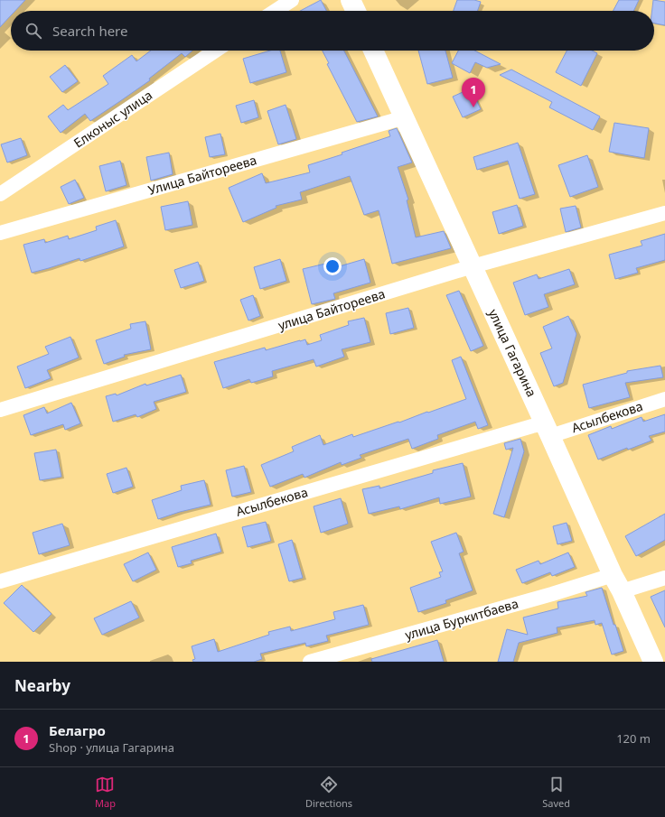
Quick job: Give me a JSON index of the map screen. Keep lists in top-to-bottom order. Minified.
{"streets":{"main road":["улица Гагарина"],"street":["Елконыс улица","Улица Байтореева","улица Байтореева","Асылбекова","улица Буркитбаева"]},"crossings":[["Улица Байтореева","улица Гагарина"],["улица Байтореева","улица Гагарина"],["улица Гагарина","Асылбекова"],["улица Гагарина","улица Буркитбаева"]],"page":{"search":"Search here","pins":"1","heading":"Nearby","list":[{"mark":"1","name":"Белагро","note":"Shop · улица Гагарина","value":"120 m"}],"nav":["Map","Directions","Saved"]}}
